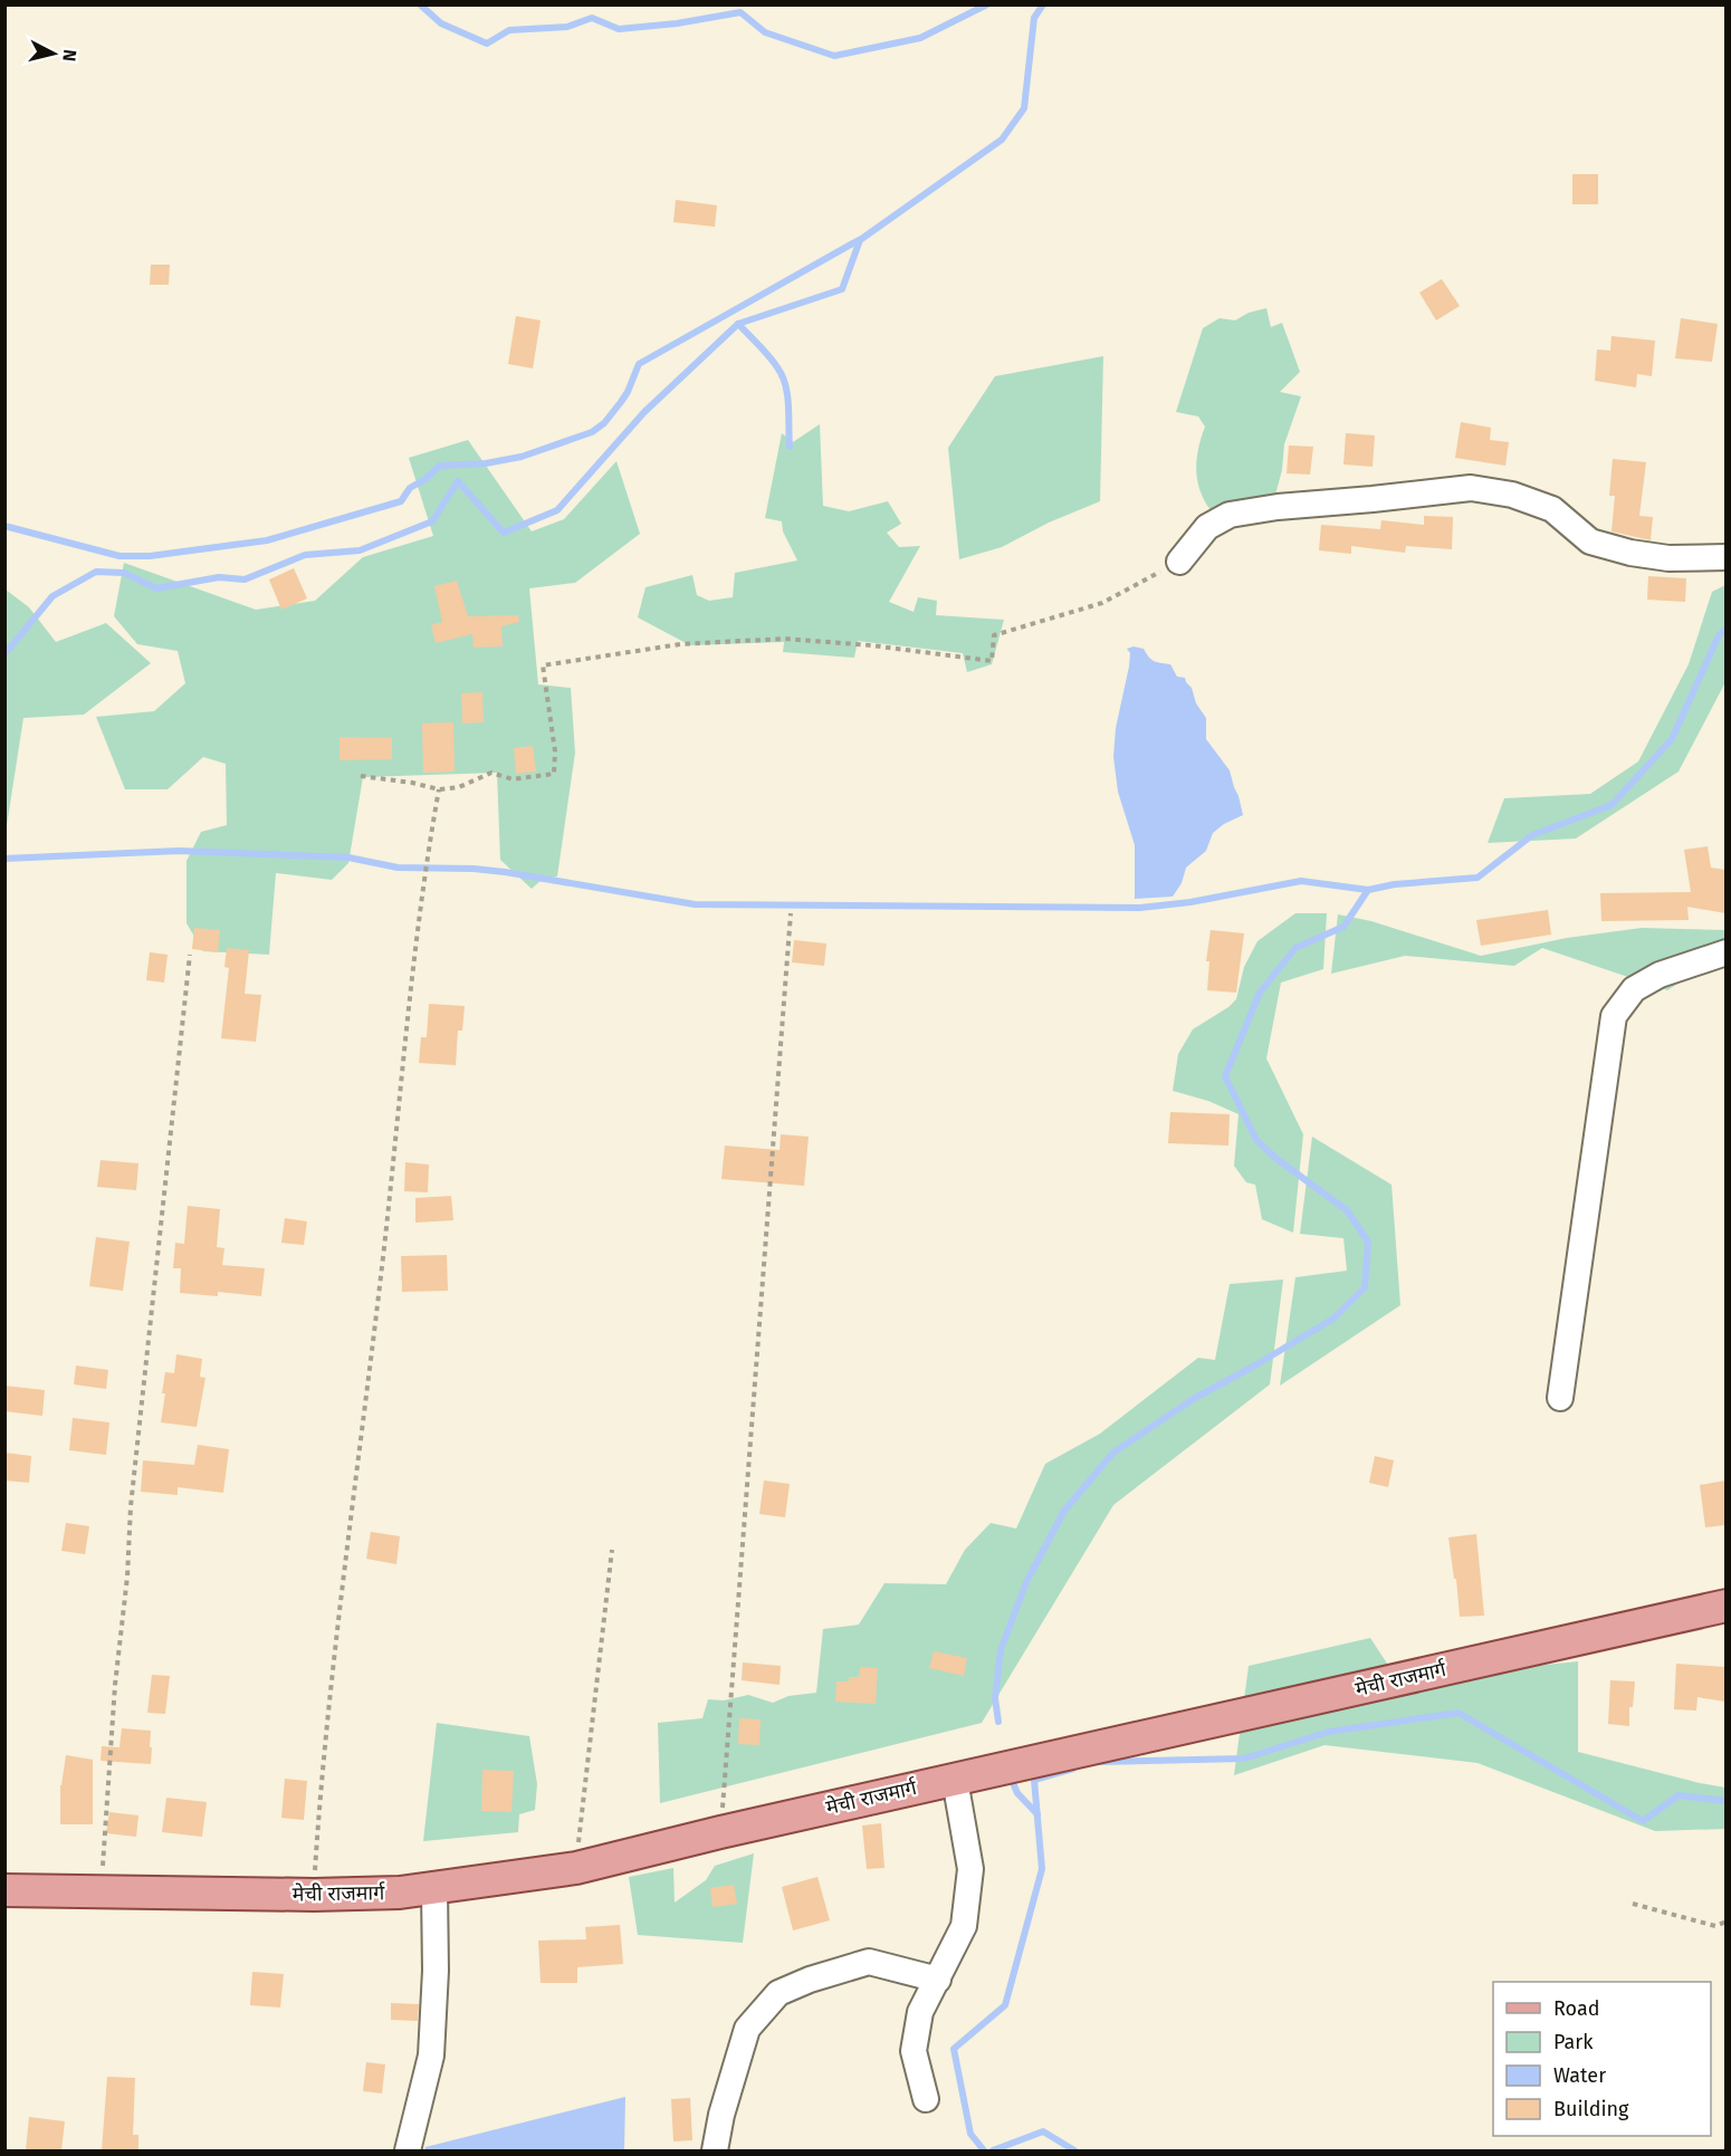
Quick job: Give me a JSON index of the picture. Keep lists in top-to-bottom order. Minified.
{"streets":{"main road":["मेची राजमार्ग"]},"legend":["Road","Park","Water","Building"],"north":"right"}
